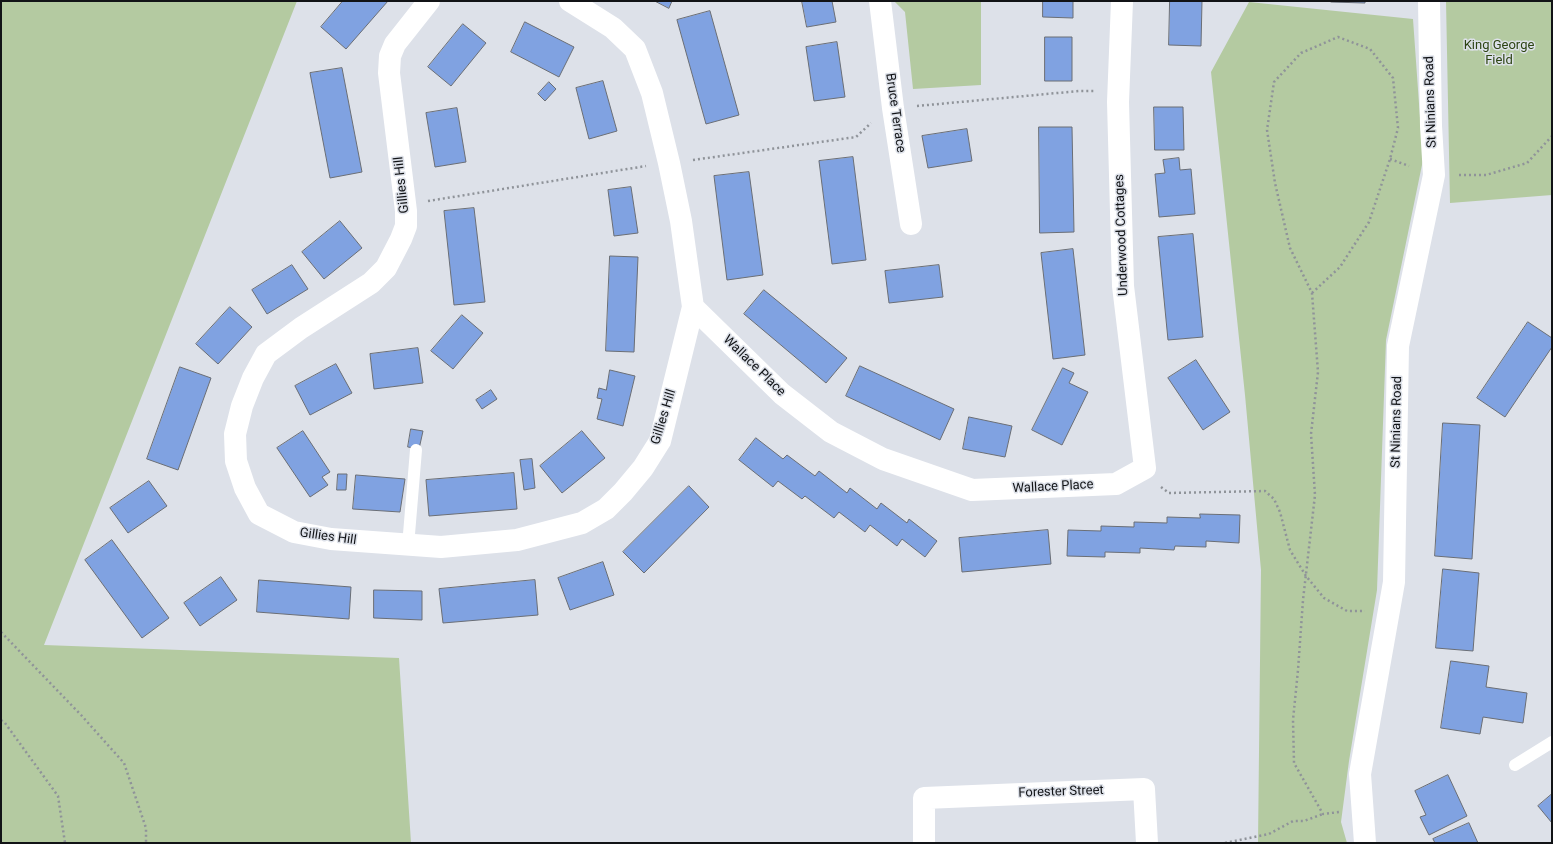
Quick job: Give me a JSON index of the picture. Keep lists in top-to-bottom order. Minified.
{"streets":{"street":["St Ninians Road","Bruce Terrace","Gillies Hill","Underwood Cottages","Wallace Place","Forester Street"]},"crossings":[["Gillies Hill","Wallace Place"],["Underwood Cottages","Wallace Place"]],"parks":["King George Field"]}
